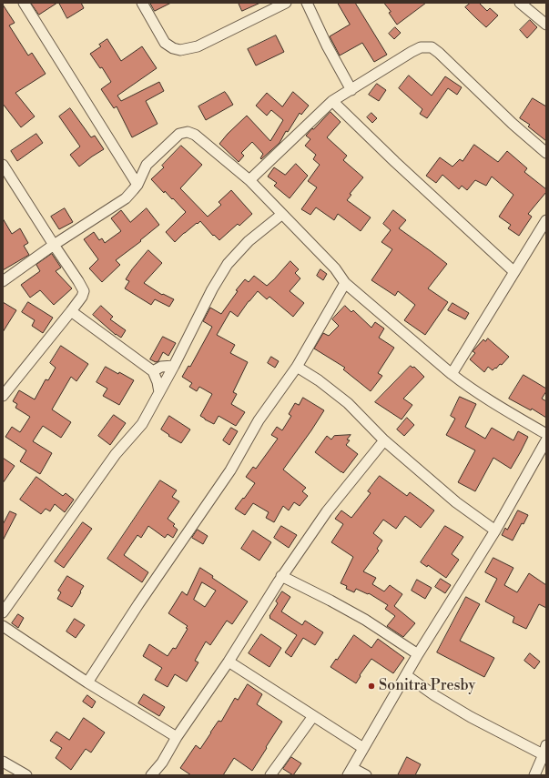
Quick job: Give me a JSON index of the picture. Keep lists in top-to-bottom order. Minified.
{"places":["Sonitra Presby"]}
